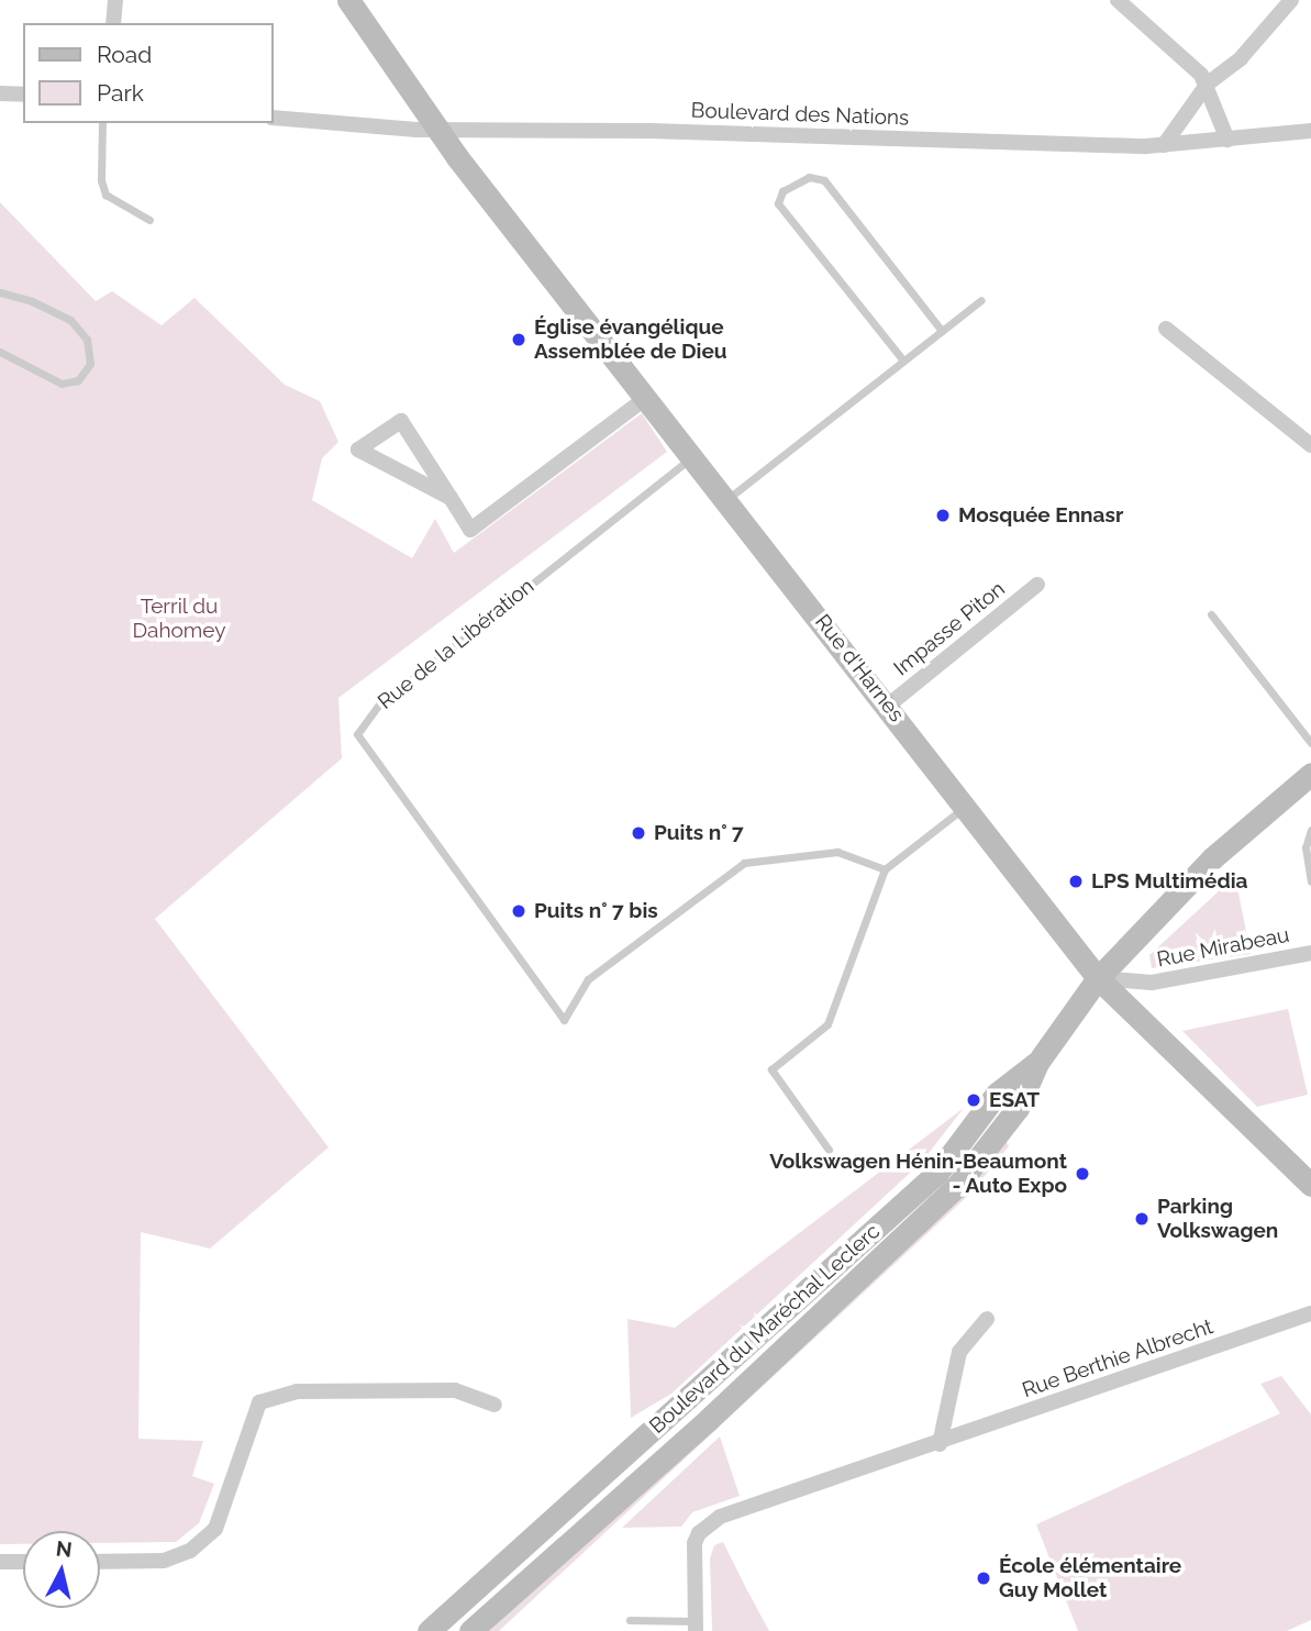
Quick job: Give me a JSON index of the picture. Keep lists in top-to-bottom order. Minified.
{"streets":{"main road":["Rue d'Harnes","Boulevard du Maréchal Leclerc"],"street":["Boulevard des Nations","Impasse Piton","Rue Mirabeau","Rue Berthie Albrecht"],"lane":["Rue de la Libération"]},"crossings":[["Boulevard des Nations","Rue d'Harnes"],["Impasse Piton","Rue d'Harnes"],["Rue de la Libération","Rue d'Harnes"],["Rue d'Harnes","Rue Mirabeau"]],"parks":["Terril du Dahomey"],"places":["Église évangélique Assemblée de Dieu","Mosquée Ennasr","Puits n° 7","LPS Multimédia","Puits n° 7 bis","ESAT","Volkswagen Hénin-Beaumont - Auto Expo","Parking Volkswagen","École élémentaire Guy Mollet"],"legend":["Road","Park"],"north":"top"}
